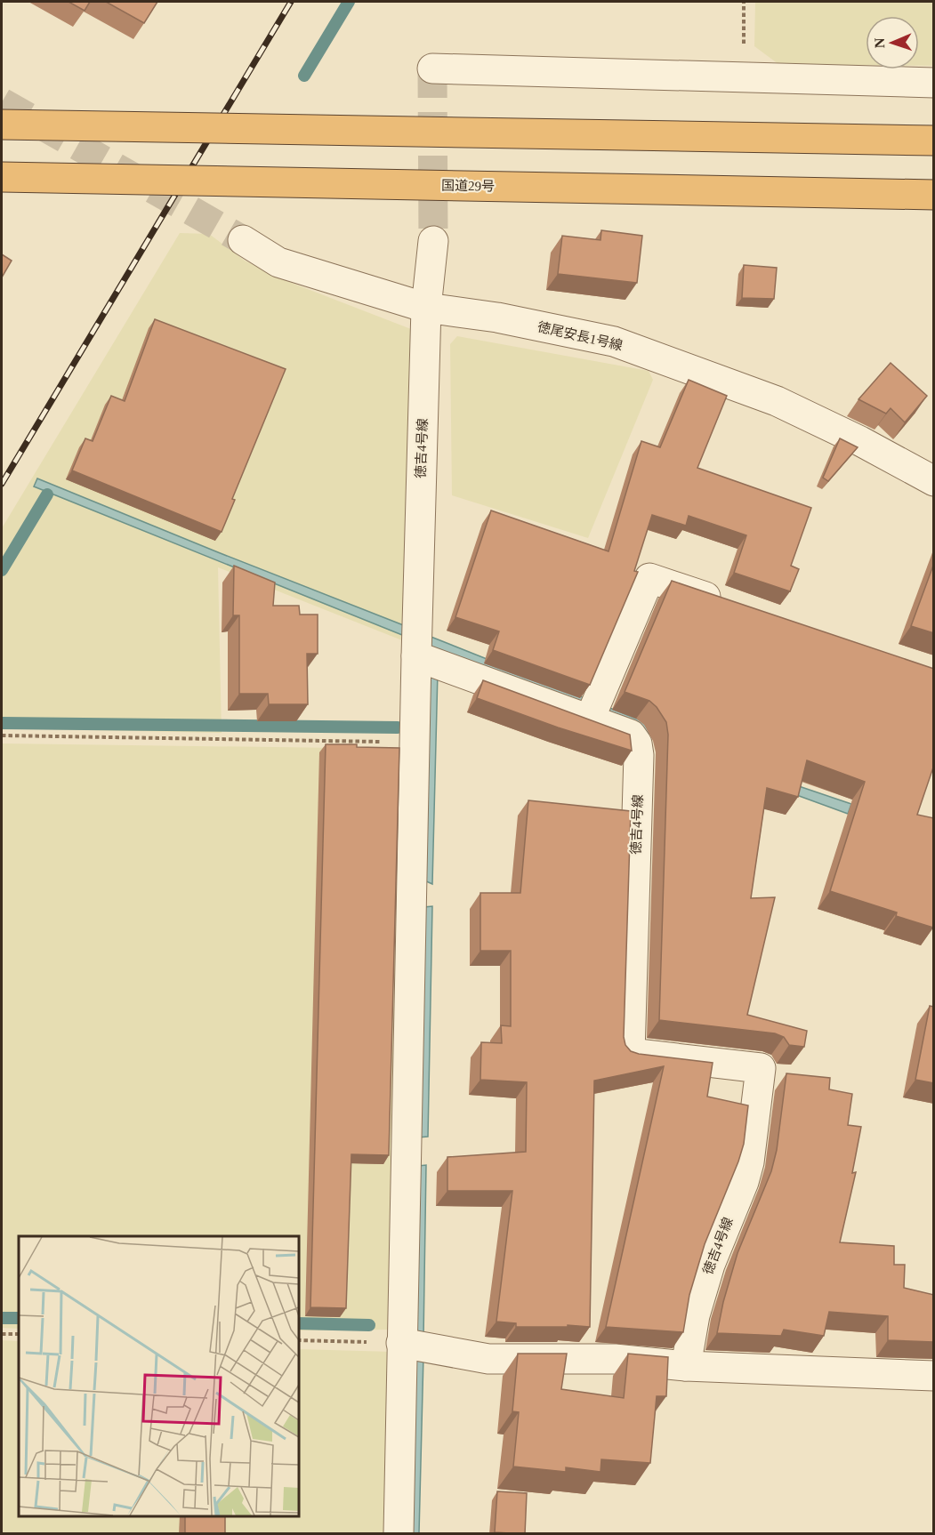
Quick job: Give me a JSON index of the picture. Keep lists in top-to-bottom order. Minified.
{"streets":{"highway":["国道29号"],"street":["徳尾安長1号線","徳吉4号線"]},"crossings":[["徳尾安長1号線","徳吉4号線"]],"north":"left"}
